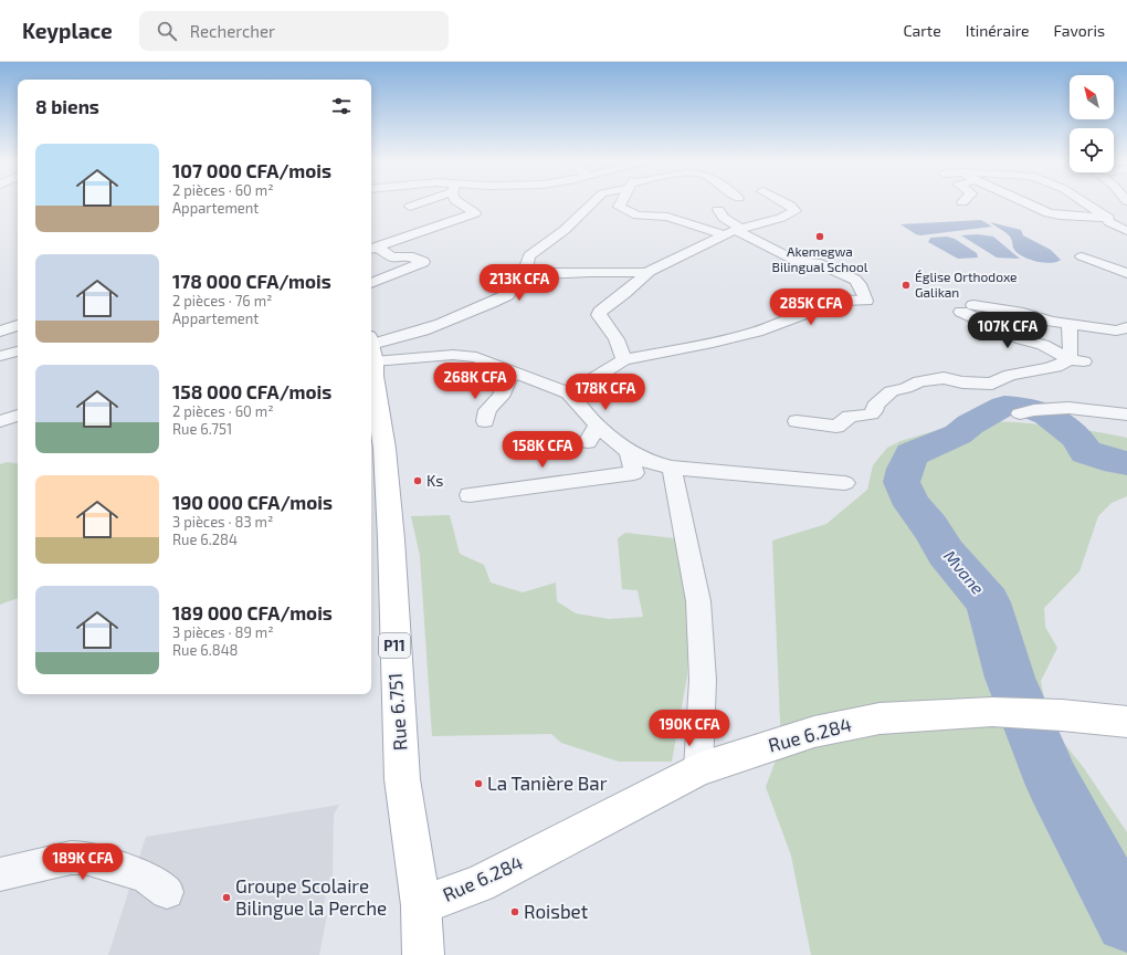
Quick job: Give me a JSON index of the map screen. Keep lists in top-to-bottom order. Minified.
{"streets":{"main road":["P11","Rue 6.751","Rue 6.284"]},"crossings":[["Rue 6.751","Rue 6.284"]],"water":["Mvane"],"places":["Akemegwa Bilingual School","Église Orthodoxe Galikan","Ks","La Tanière Bar","Groupe Scolaire Bilingue la Perche","Roisbet"],"north":"top left","page":{"header":"Keyplace","search":"Rechercher","nav":["Carte","Itinéraire","Favoris"],"heading":"8 biens","list":[{"name":"107 000 CFA/mois","note":"2 pièces · 60 m² · Appartement"},{"name":"178 000 CFA/mois","note":"2 pièces · 76 m² · Appartement"},{"name":"158 000 CFA/mois","note":"2 pièces · 60 m² · Rue 6.751"},{"name":"190 000 CFA/mois","note":"3 pièces · 83 m² · Rue 6.284"},{"name":"189 000 CFA/mois","note":"3 pièces · 89 m² · Rue 6.848"}],"price":["213K CFA","285K CFA","107K CFA","268K CFA","178K CFA","158K CFA","190K CFA","189K CFA"]}}
